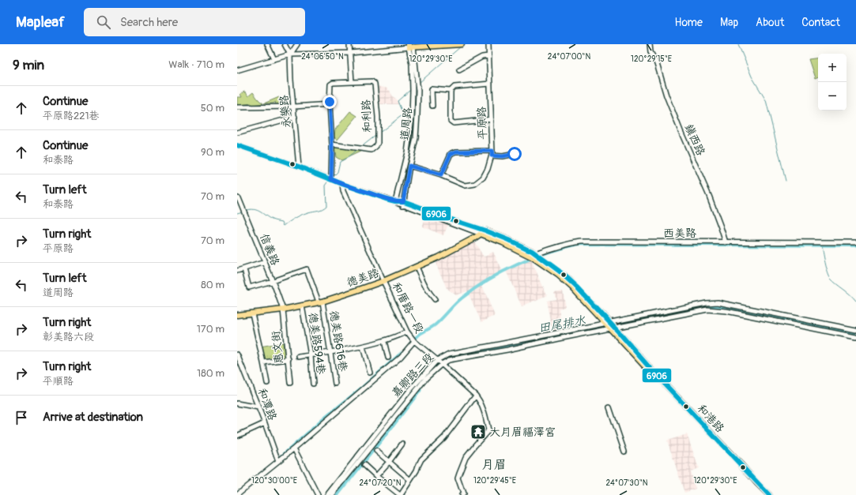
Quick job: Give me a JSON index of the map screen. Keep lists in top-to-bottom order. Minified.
{"streets":{"main road":["德美路","和港路"],"street":["永樂路","和利路","平原路","道周路","鎮西路","西美路","信義路","和厝路一段","德美路616巷","德美路594巷","惠文街","嘉卿路三段","和潭路"]},"crossings":[["平原路","道周路"],["鎮西路","西美路"],["西美路","和港路"],["信義路","德美路"],["信義路","德美路616巷"],["信義路","惠文街"],["德美路","和厝路一段"],["德美路","德美路616巷"],["德美路","德美路594巷"],["德美路","惠文街"],["和厝路一段","嘉卿路三段"],["嘉卿路三段","和港路"]],"districts":["月眉"],"water":["田尾排水"],"places":{"temple":["大月眉福澤宮"]},"lines":["transit line 6906"],"page":{"header":"Mapleaf","search":"Search here","nav":["Home","Map","About","Contact"],"heading":["9 min","Walk · 710 m"],"map_buttons":["+","−"],"list":[["Continue","平原路221巷","50 m"],["Continue","和泰路","90 m"],["Turn left","和泰路","70 m"],["Turn right","平原路","70 m"],["Turn left","道周路","80 m"],["Turn right","彰美路六段","170 m"],["Turn right","平順路","180 m"],"Arrive at destination"]},"coordinates":["24°06'50\"N","24°07'00\"N","120°29'30\"E","120°29'15\"E","120°30'00\"E","120°29'45\"E","24°07'20\"N","24°07'30\"N"]}
